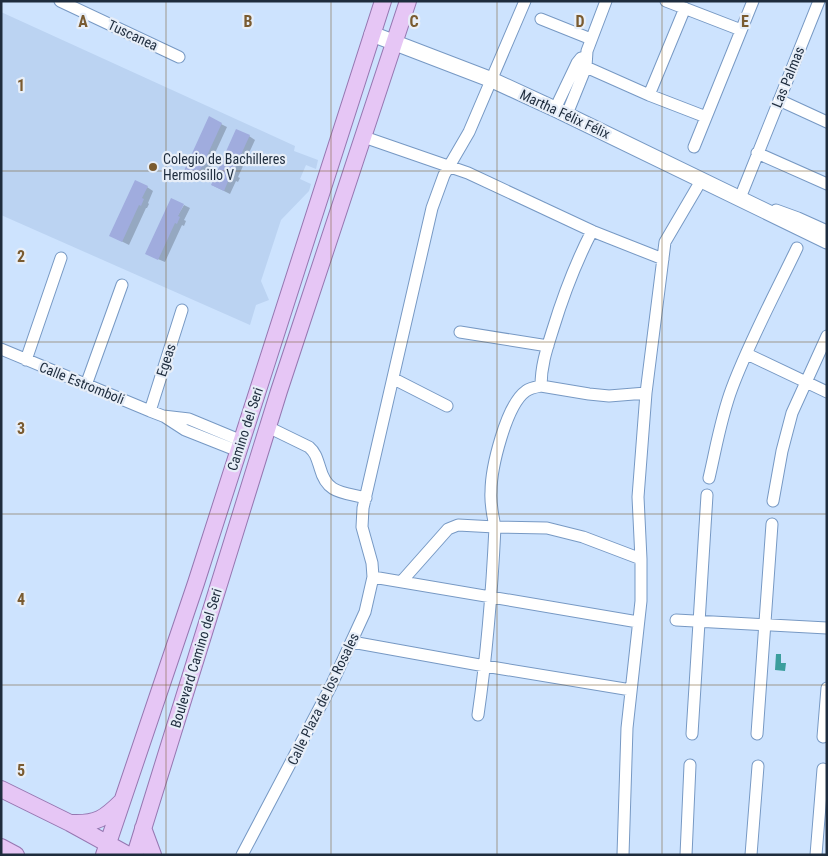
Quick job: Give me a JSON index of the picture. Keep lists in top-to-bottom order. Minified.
{"streets":{"main road":["Camino del Seri","Boulevard Camino del Seri"],"street":["Tuscanea","Las Palmas","Martha Félix Félix","Egeas","Calle Estromboli","Calle Plaza de los Rosales"]},"crossings":[["Las Palmas","Martha Félix Félix"],["Martha Félix Félix","Camino del Seri"],["Martha Félix Félix","Calle Plaza de los Rosales"],["Egeas","Calle Estromboli"],["Camino del Seri","Boulevard Camino del Seri"]],"places":["Colegio de Bachilleres Hermosillo V"],"grid":{"columns":["A","B","C","D","E"],"rows":["1","2","3","4","5"]}}
